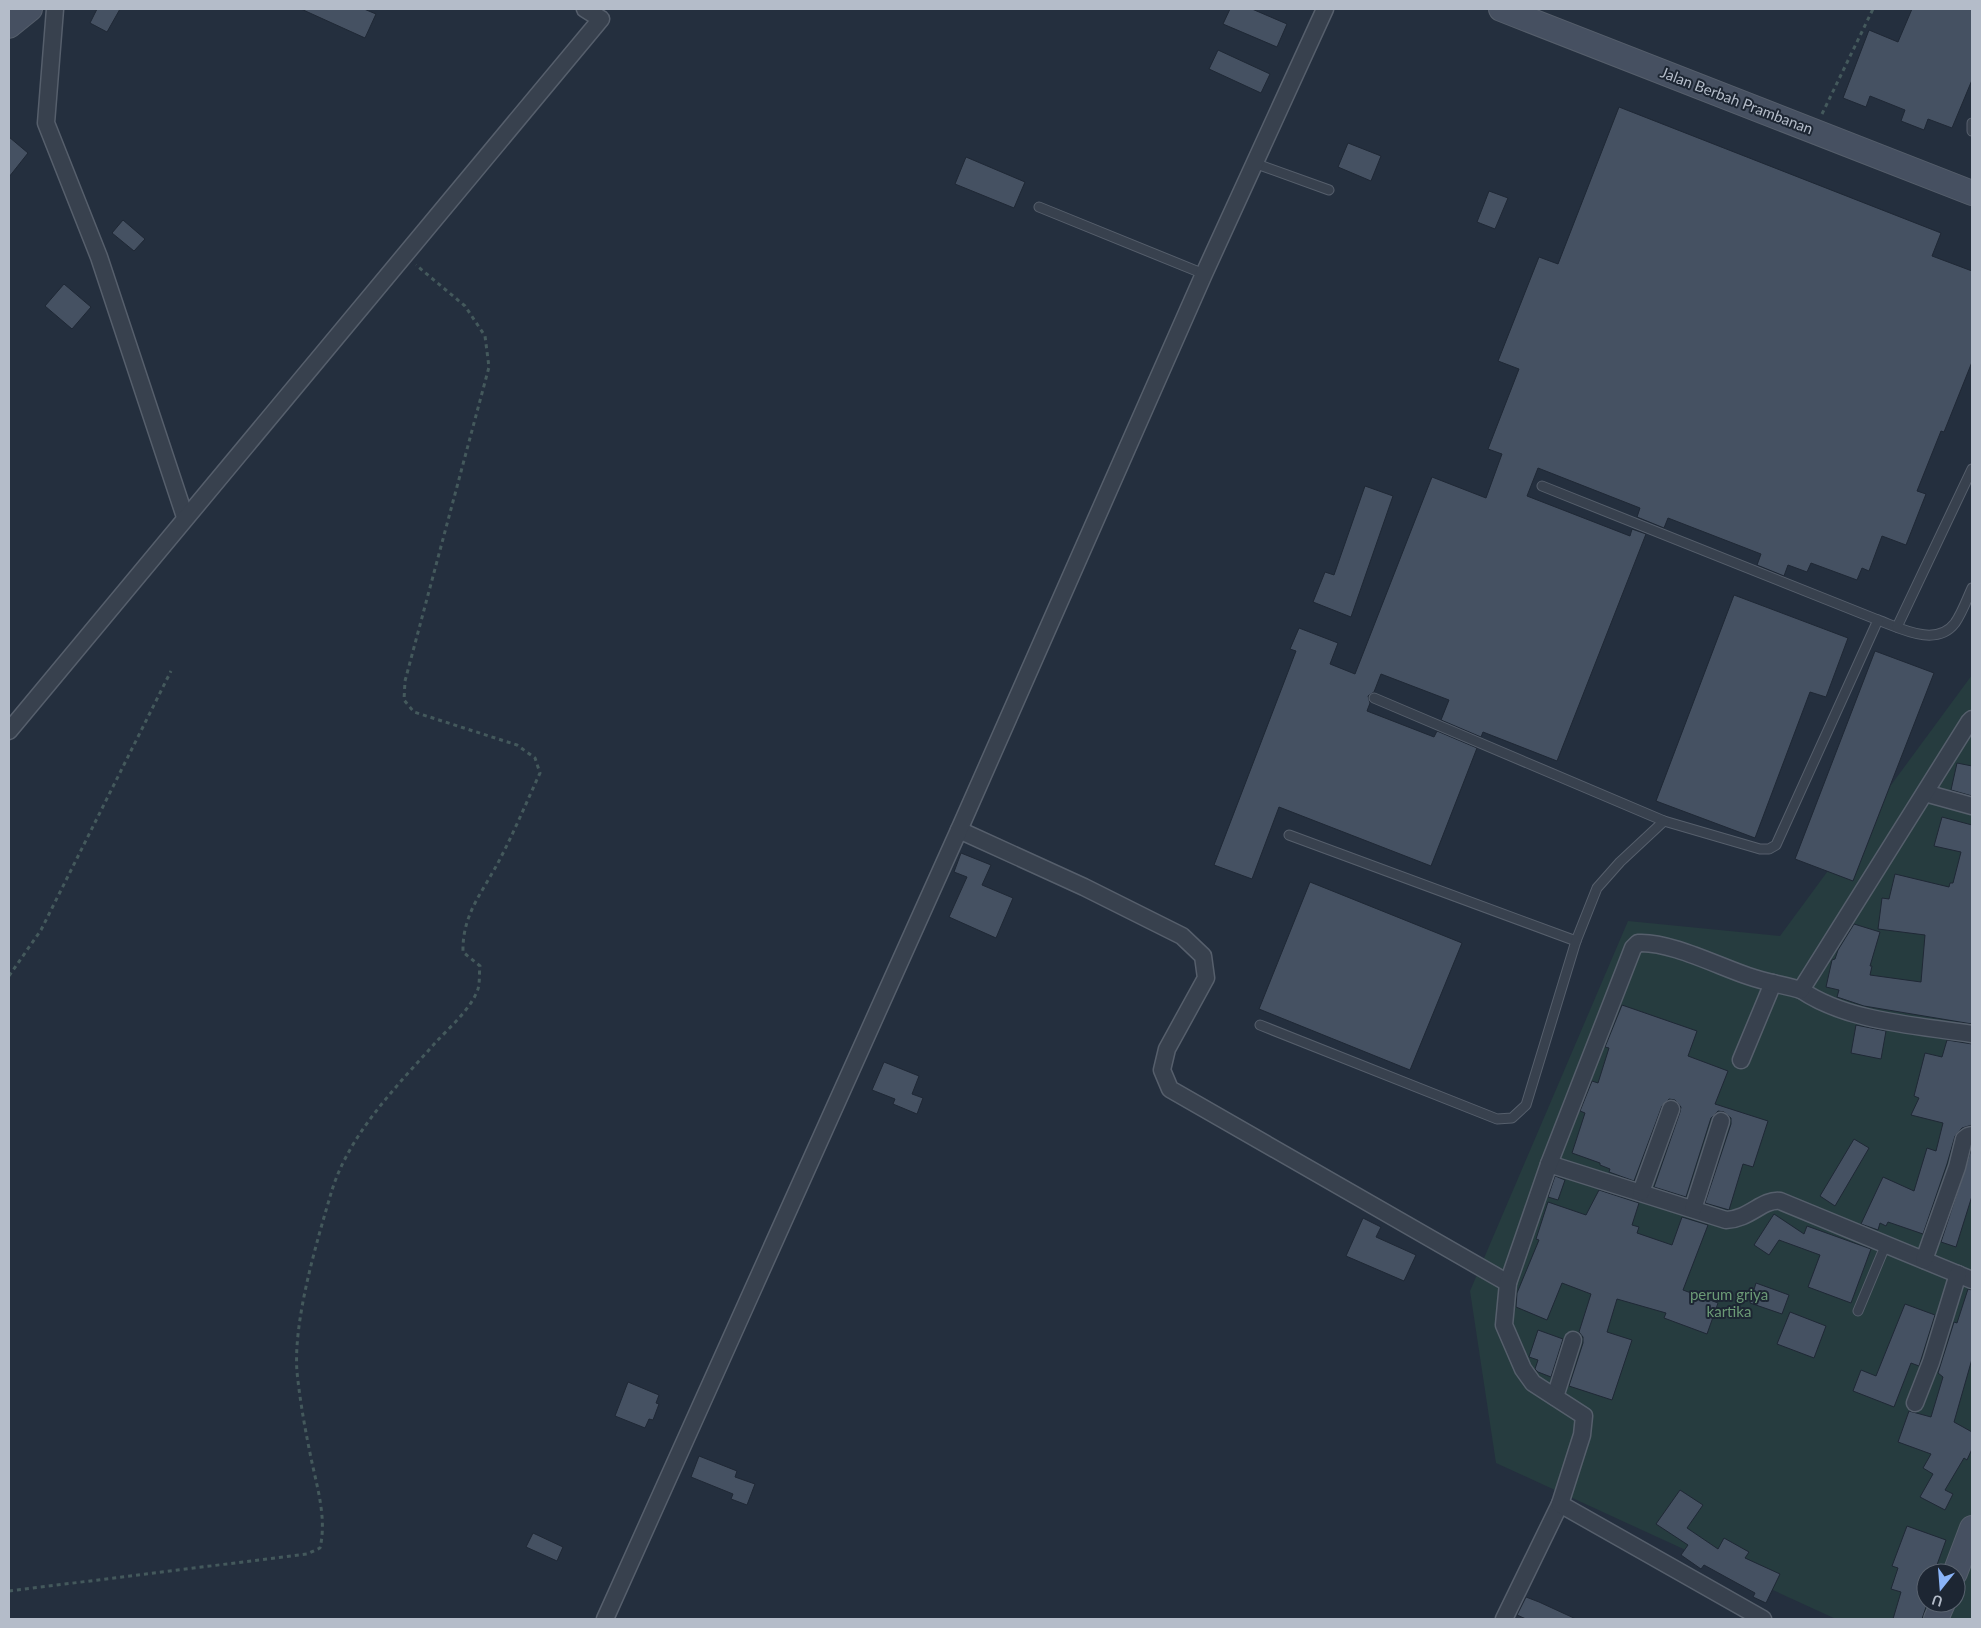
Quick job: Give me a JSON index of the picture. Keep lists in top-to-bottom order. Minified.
{"streets":{"street":["Jalan Berbah Prambanan"]},"parks":["perum griya kartika"],"north":"bottom"}
